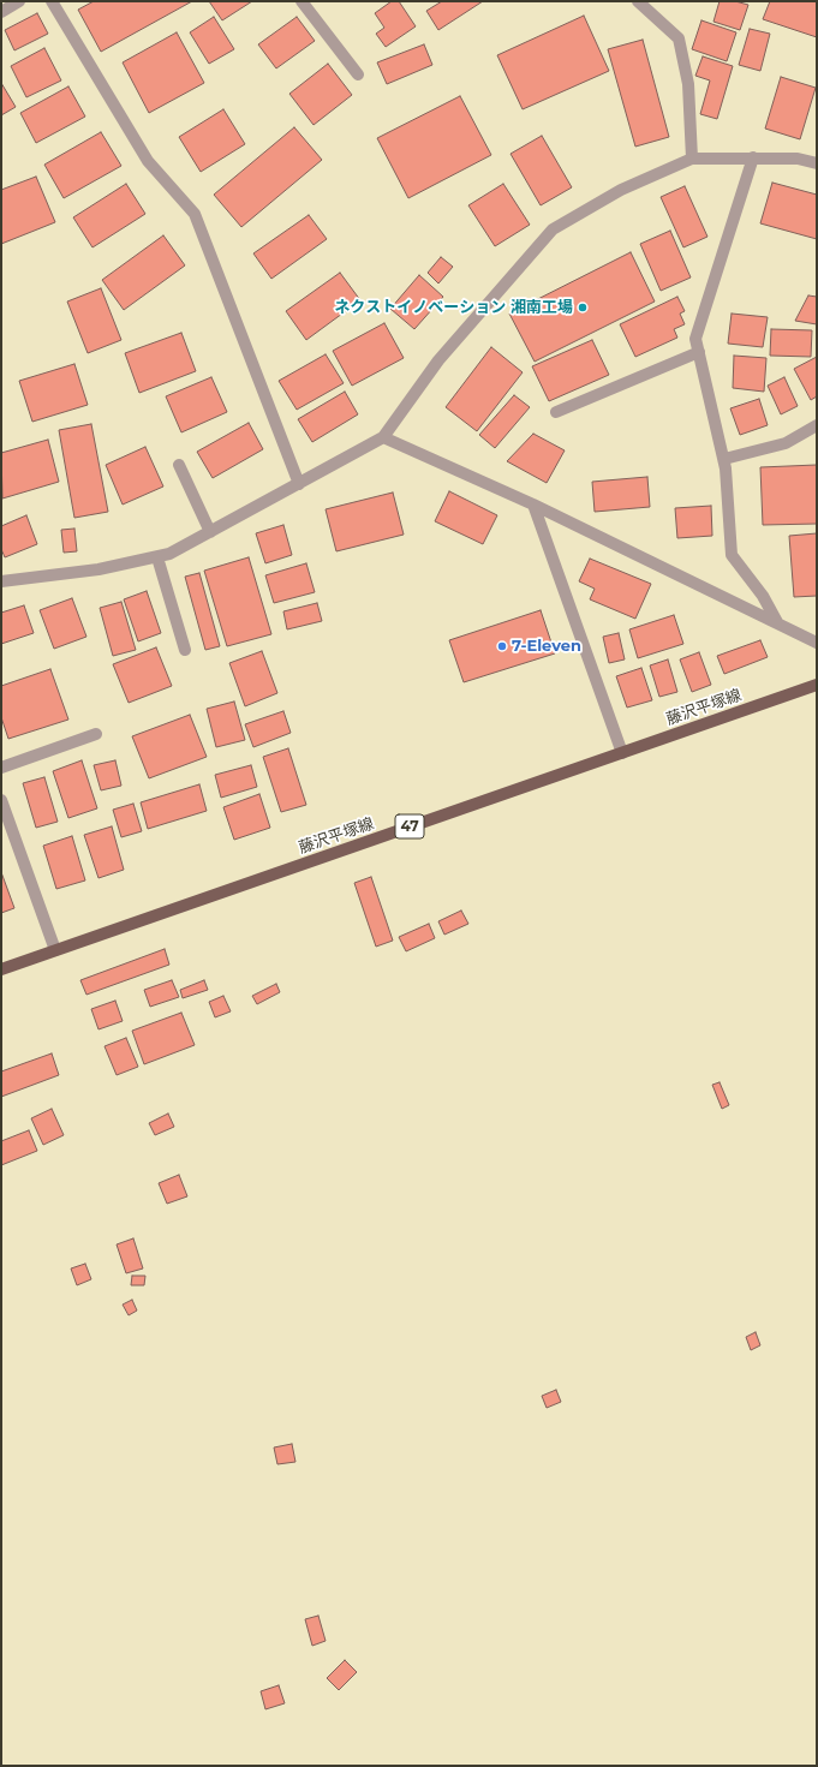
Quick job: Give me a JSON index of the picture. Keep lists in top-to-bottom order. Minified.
{"streets":{"main road":["藤沢平塚線","47"]},"places":["ネクストイノベーション 湘南工場","7-Eleven"]}
